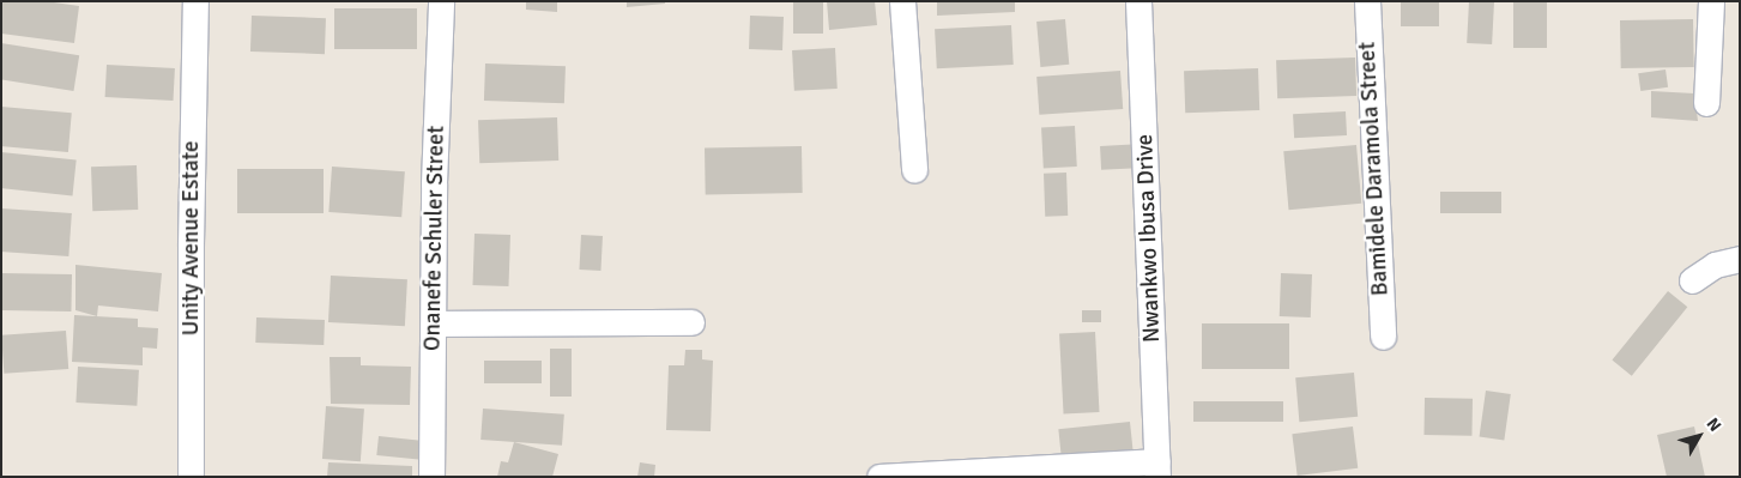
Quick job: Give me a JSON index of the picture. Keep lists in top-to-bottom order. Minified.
{"streets":{"street":["Bamidele Daramola Street","Unity Avenue Estate","Onanefe Schuler Street","Nwankwo Ibusa Drive"]},"north":"top right"}
